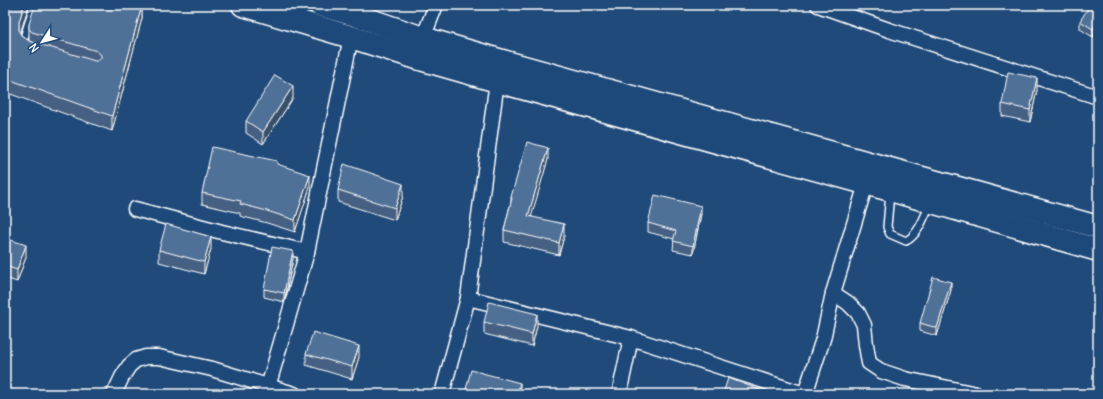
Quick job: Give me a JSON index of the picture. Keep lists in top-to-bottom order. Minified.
{"north":"bottom left"}
